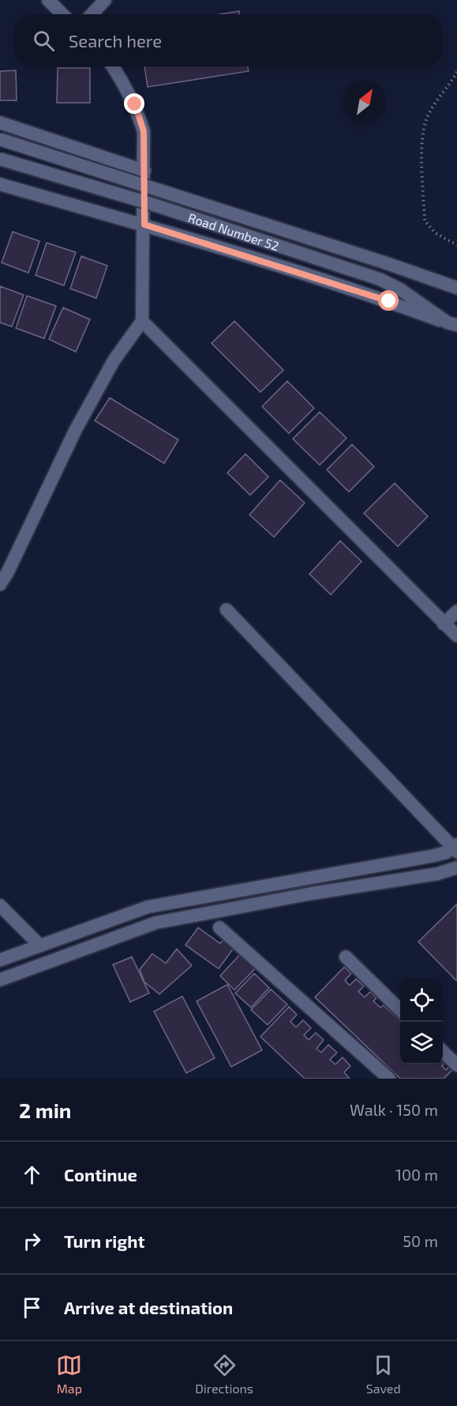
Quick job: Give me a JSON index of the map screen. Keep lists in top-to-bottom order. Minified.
{"streets":{"street":["Road Number 52"]},"north":"top right","page":{"search":"Search here","heading":["2 min","Walk · 150 m"],"list":[["Continue","100 m"],["Turn right","50 m"],"Arrive at destination"],"nav":["Map","Directions","Saved"]}}
